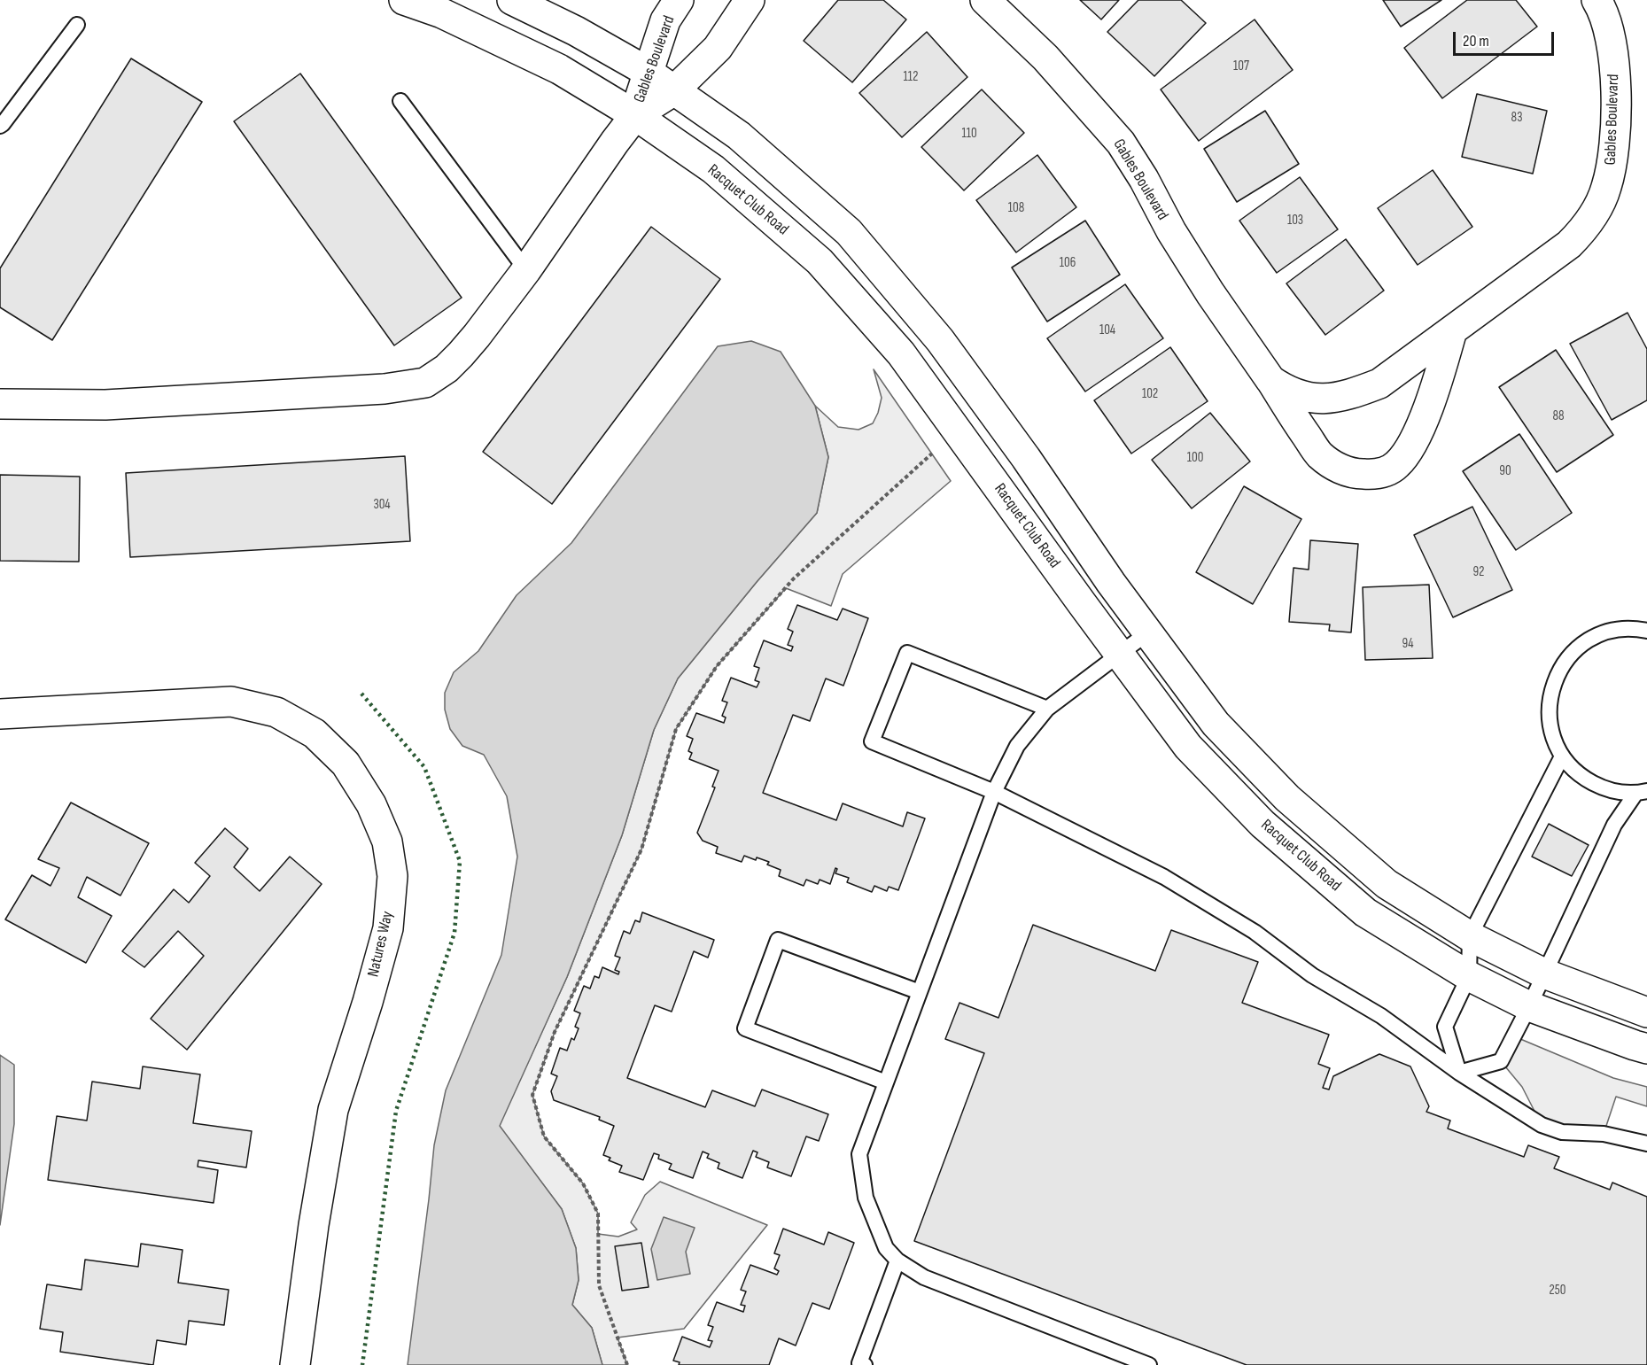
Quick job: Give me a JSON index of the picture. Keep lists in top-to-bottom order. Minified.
{"streets":{"street":["Gables Boulevard","Racquet Club Road","Natures Way"]},"crossings":[["Gables Boulevard","Racquet Club Road"]],"house_numbers":["107","112","83","110","108","103","106","104","102","88","100","90","304","92","94","250"],"scale_bar":"20 m"}
